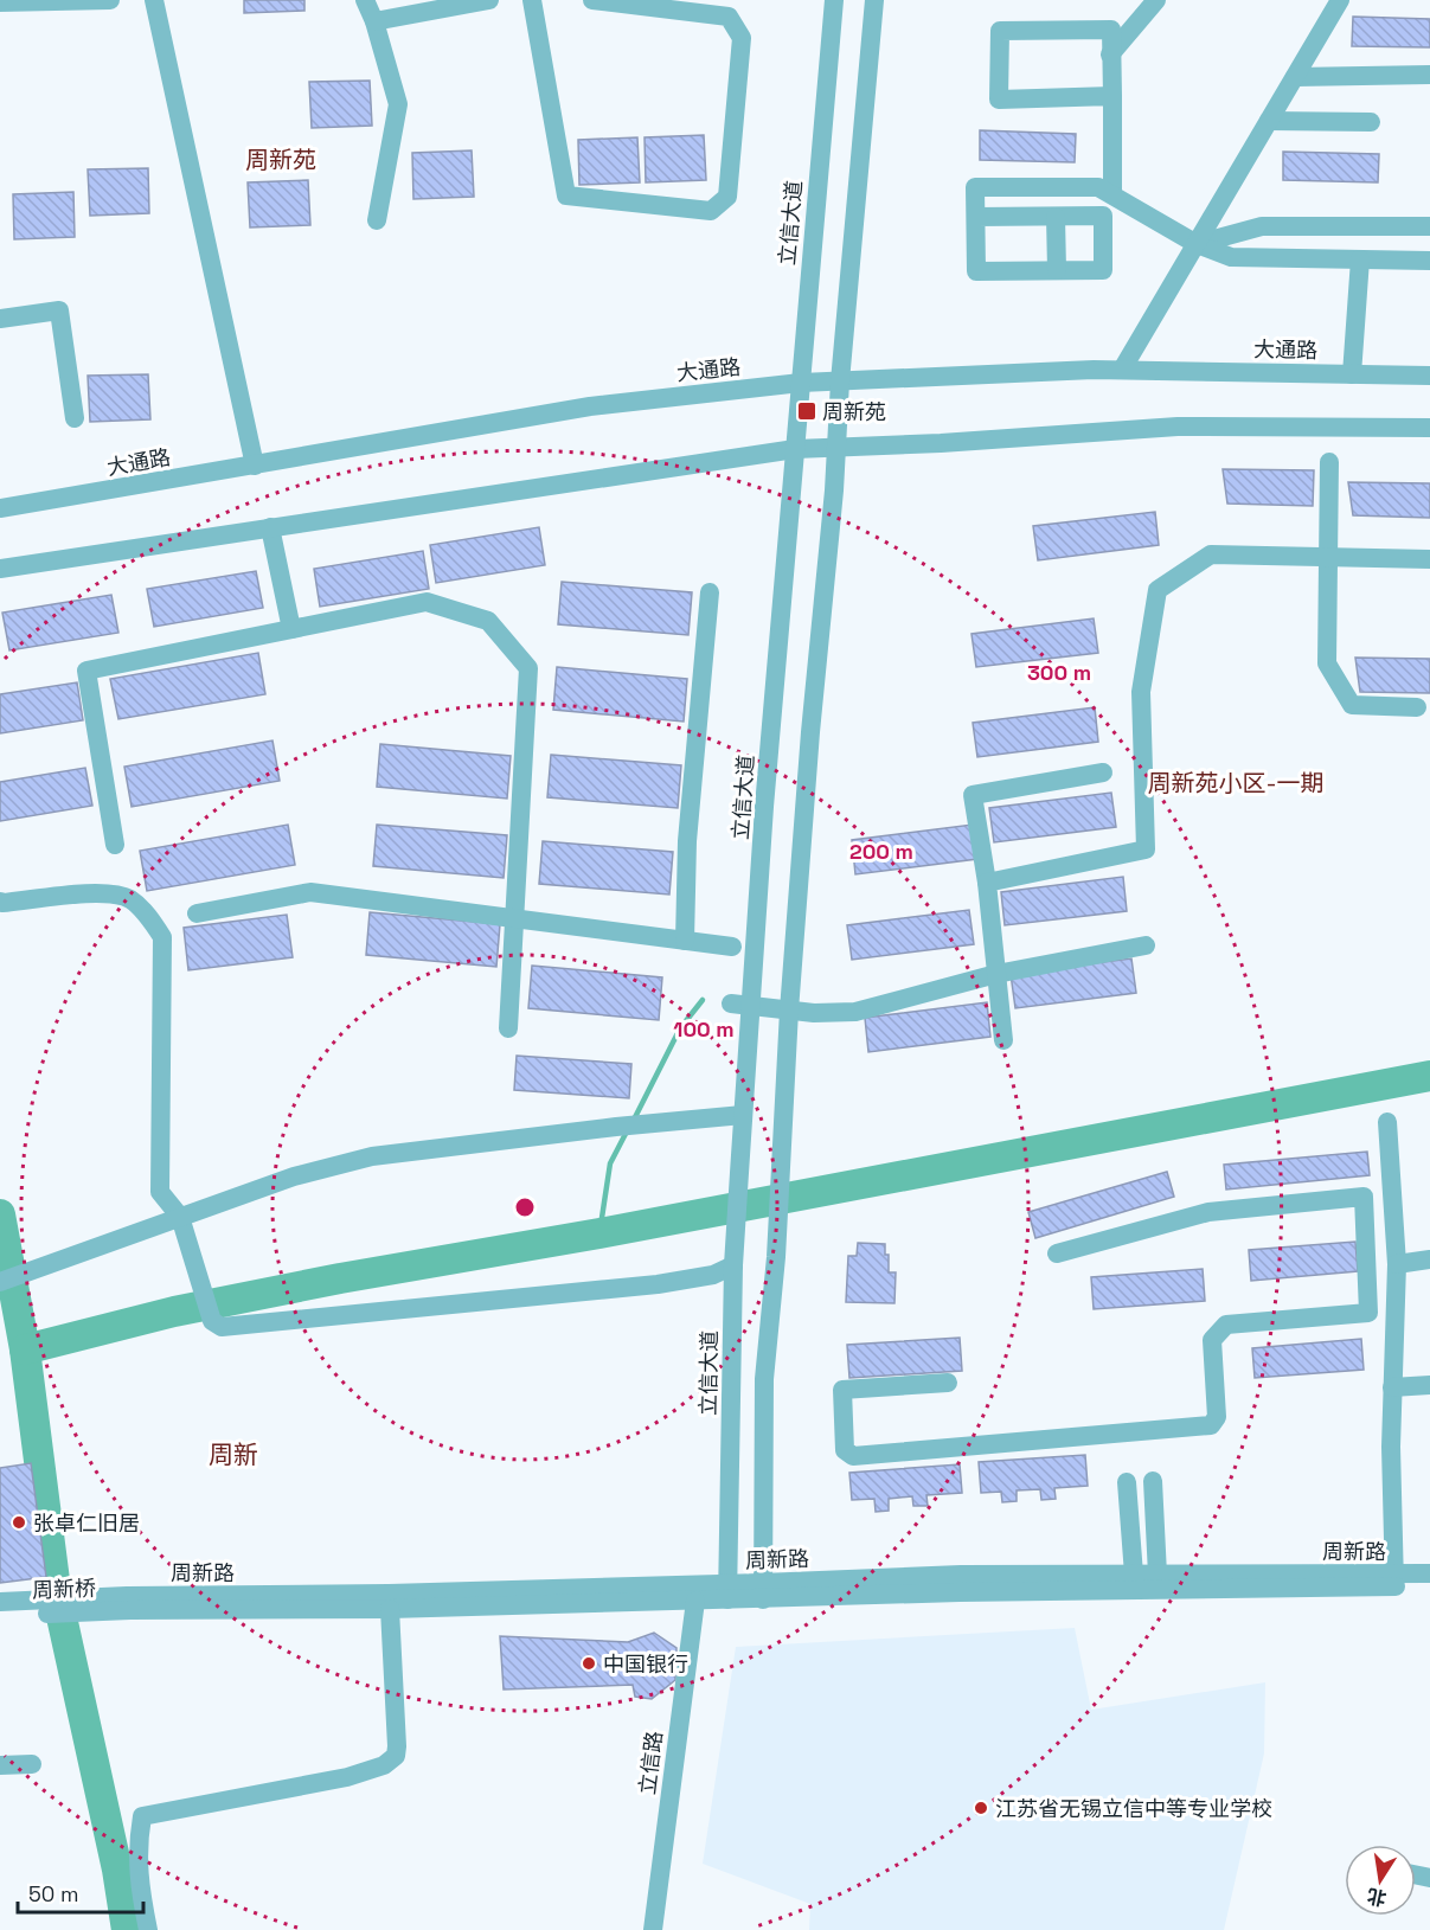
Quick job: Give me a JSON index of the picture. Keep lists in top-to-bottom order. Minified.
{"streets":{"street":["立信大道","大通路","周新路","周新桥","立信路"]},"crossings":[["立信大道","大通路"],["立信大道","周新路"],["周新路","周新桥"],["周新路","立信路"]],"districts":["周新苑","周新苑小区-一期","周新"],"places":{"transit":["周新苑"],"other":["张卓仁旧居","中国银行","江苏省无锡立信中等专业学校"]},"scale_bar":"50 m","north":"bottom","rings":["300 m","200 m","100 m"]}
